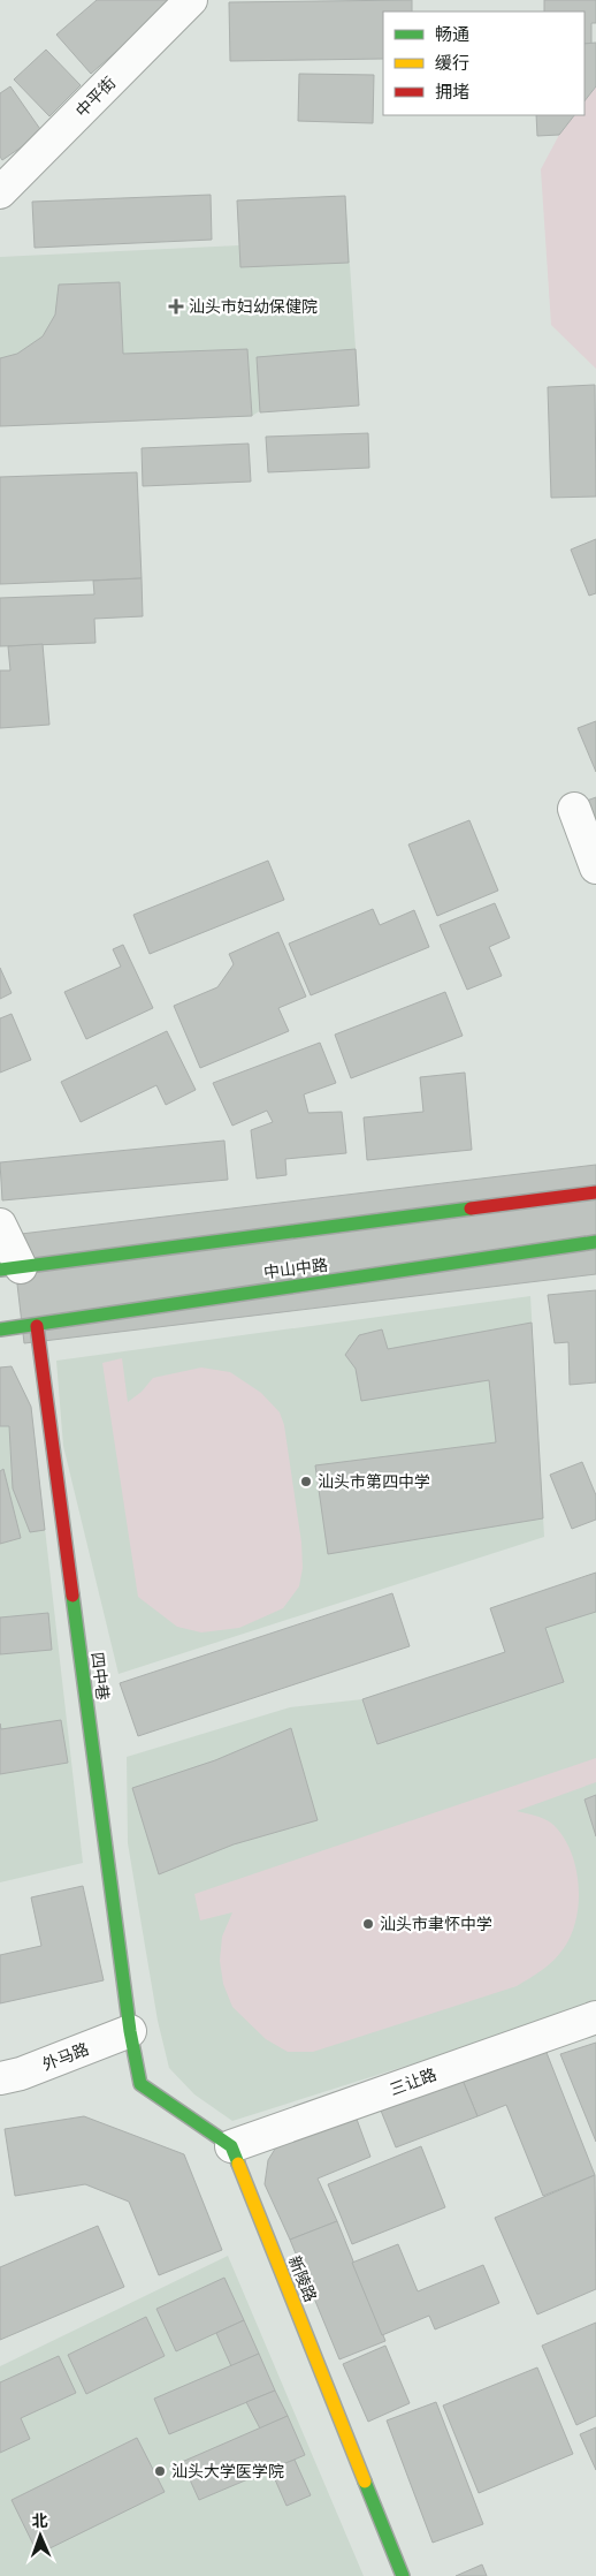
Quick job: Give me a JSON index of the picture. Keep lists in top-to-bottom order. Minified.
{"streets":{"street":["中平街","中山中路","四中巷","外马路","三让路","新陵路"]},"crossings":[["中山中路","四中巷"],["四中巷","外马路"],["三让路","新陵路"]],"places":{"health":["汕头市妇幼保健院"],"other":["汕头市第四中学","汕头市聿怀中学","汕头大学医学院"]},"legend":["畅通","缓行","拥堵"],"north":"top"}
